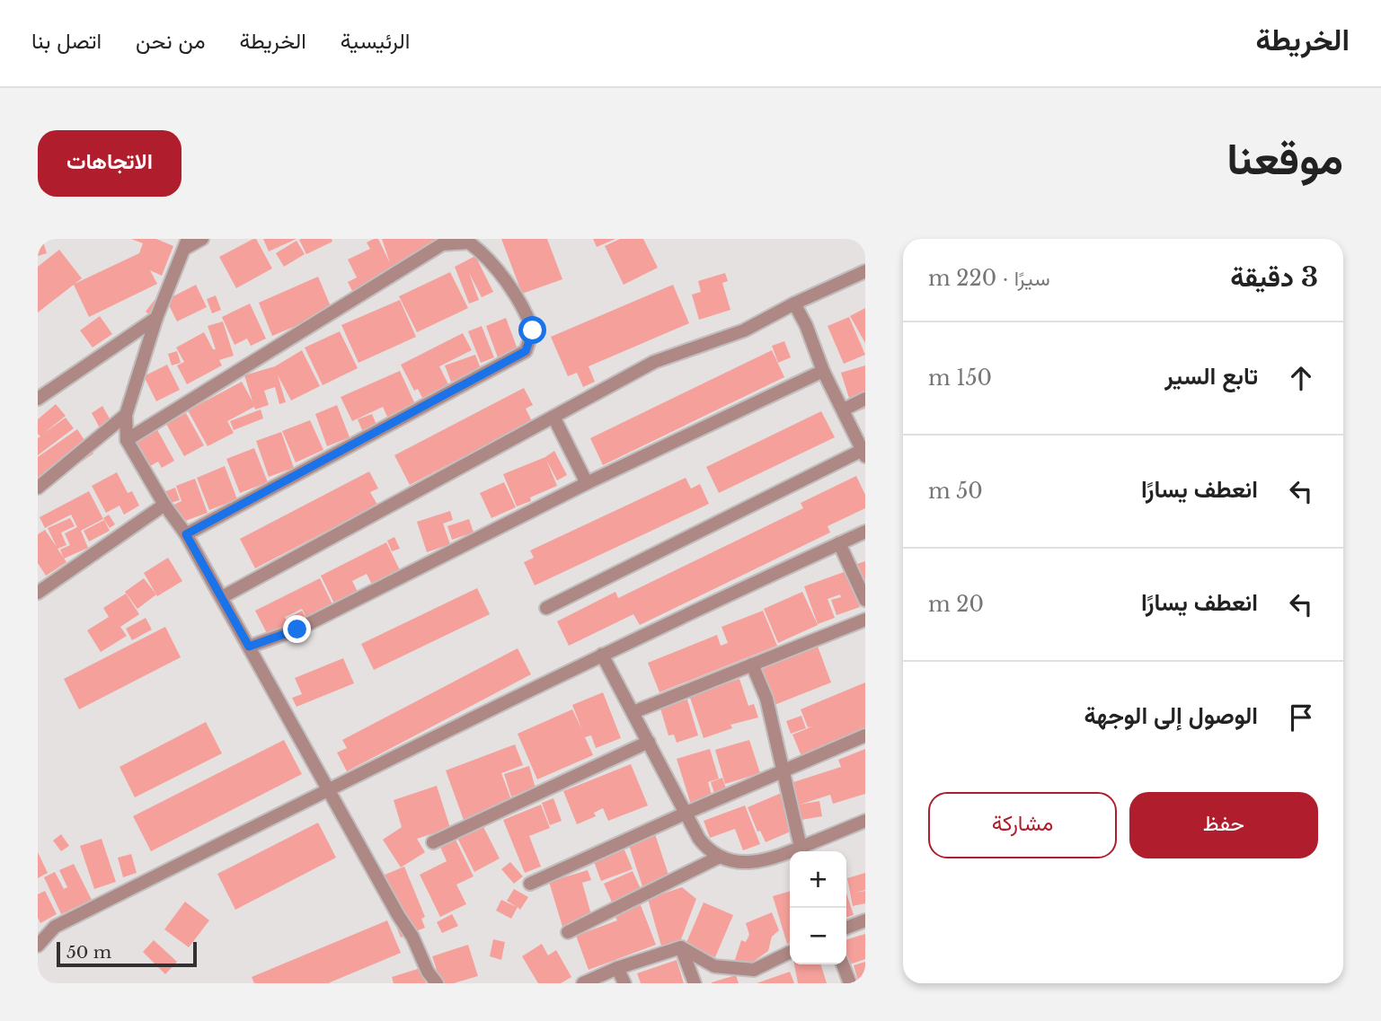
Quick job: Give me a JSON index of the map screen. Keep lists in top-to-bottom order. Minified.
{"scale_bar":"50 m","page":{"header":"الخريطة","nav":["الرئيسية","الخريطة","من نحن","اتصل بنا"],"title":"موقعنا","buttons":["الاتجاهات",["حفظ","مشاركة"]],"heading":["3 دقيقة","سيرًا · 220 m"],"list":[["تابع السير","150 m"],["انعطف يسارًا","50 m"],["انعطف يسارًا","20 m"],"الوصول إلى الوجهة"],"map_buttons":["+","−"],"scale":"50 m"}}
